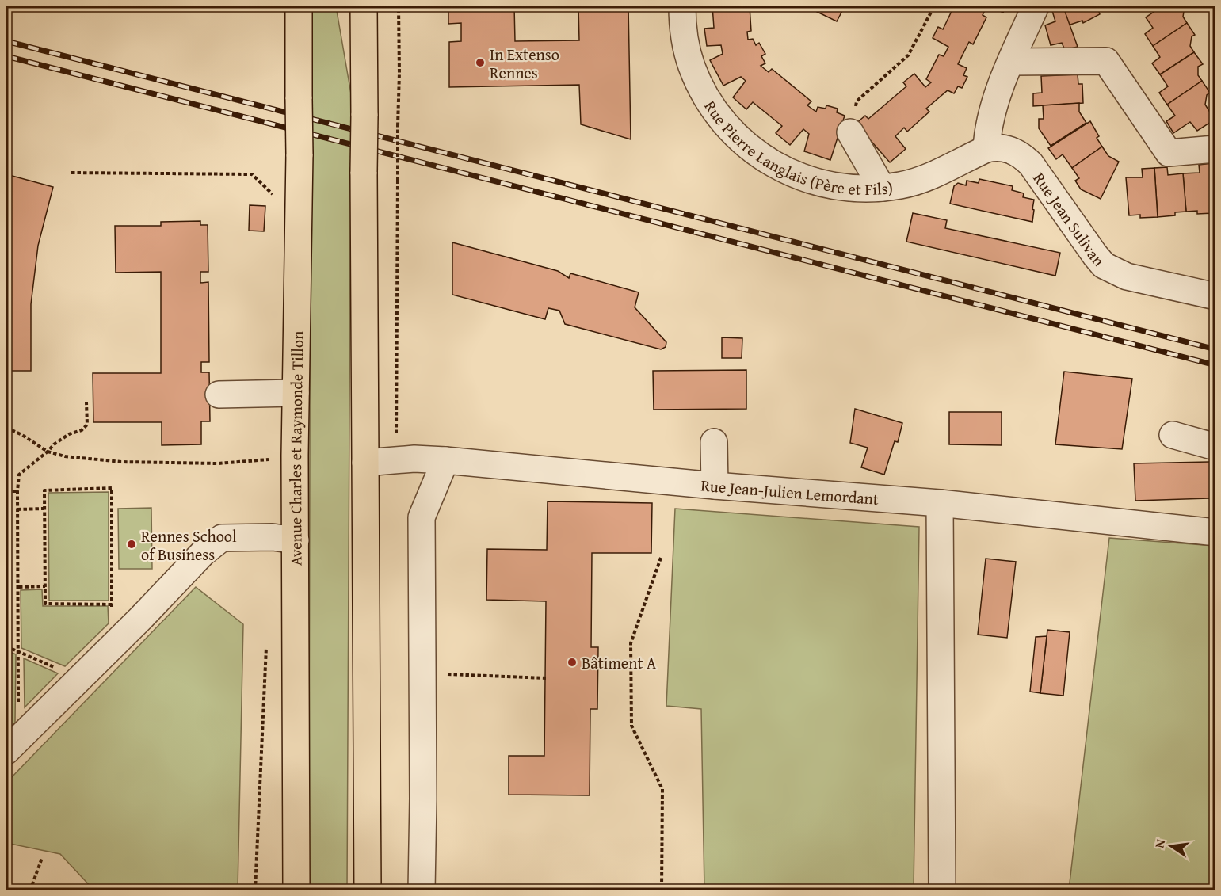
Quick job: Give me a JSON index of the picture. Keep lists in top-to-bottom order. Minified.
{"streets":{"main road":["Avenue Charles et Raymonde Tillon"],"street":["Rue Pierre Langlais (Père et Fils)","Rue Jean Sulivan","Rue Jean-Julien Lemordant"]},"crossings":[["Rue Pierre Langlais (Père et Fils)","Rue Jean Sulivan"]],"places":["In Extenso Rennes","Rennes School of Business","Bâtiment A"],"north":"left"}
